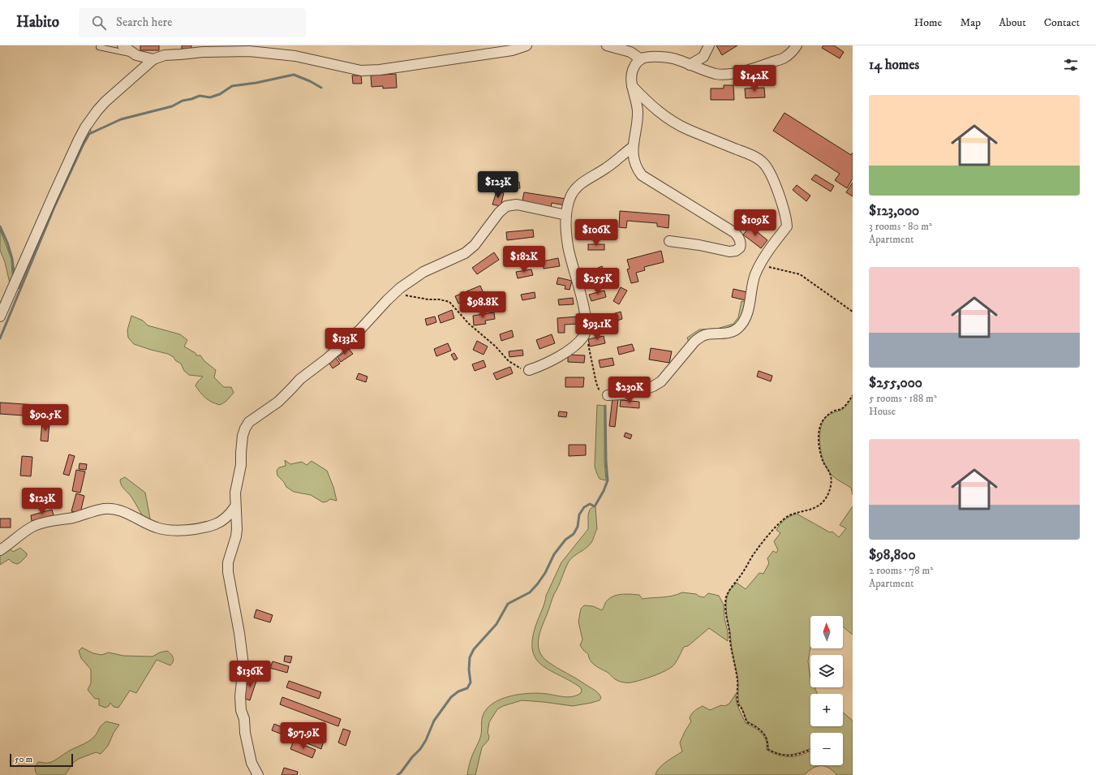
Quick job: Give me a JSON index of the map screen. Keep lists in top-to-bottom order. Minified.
{"scale_bar":"50 m","north":"top","page":{"header":"Habito","search":"Search here","nav":["Home","Map","About","Contact"],"heading":"14 homes","price":["$142K","$123K","$109K","$106K","$182K","$255K","$98.8K","$93.1K","$133K","$230K","$90.5K","$123K","$136K","$97.9K"],"list":[{"name":"$123,000","note":"3 rooms · 80 m² · Apartment"},{"name":"$255,000","note":"5 rooms · 188 m² · House"},{"name":"$98,800","note":"2 rooms · 78 m² · Apartment"}],"map_buttons":["+","−"],"scale":"50 m"}}
